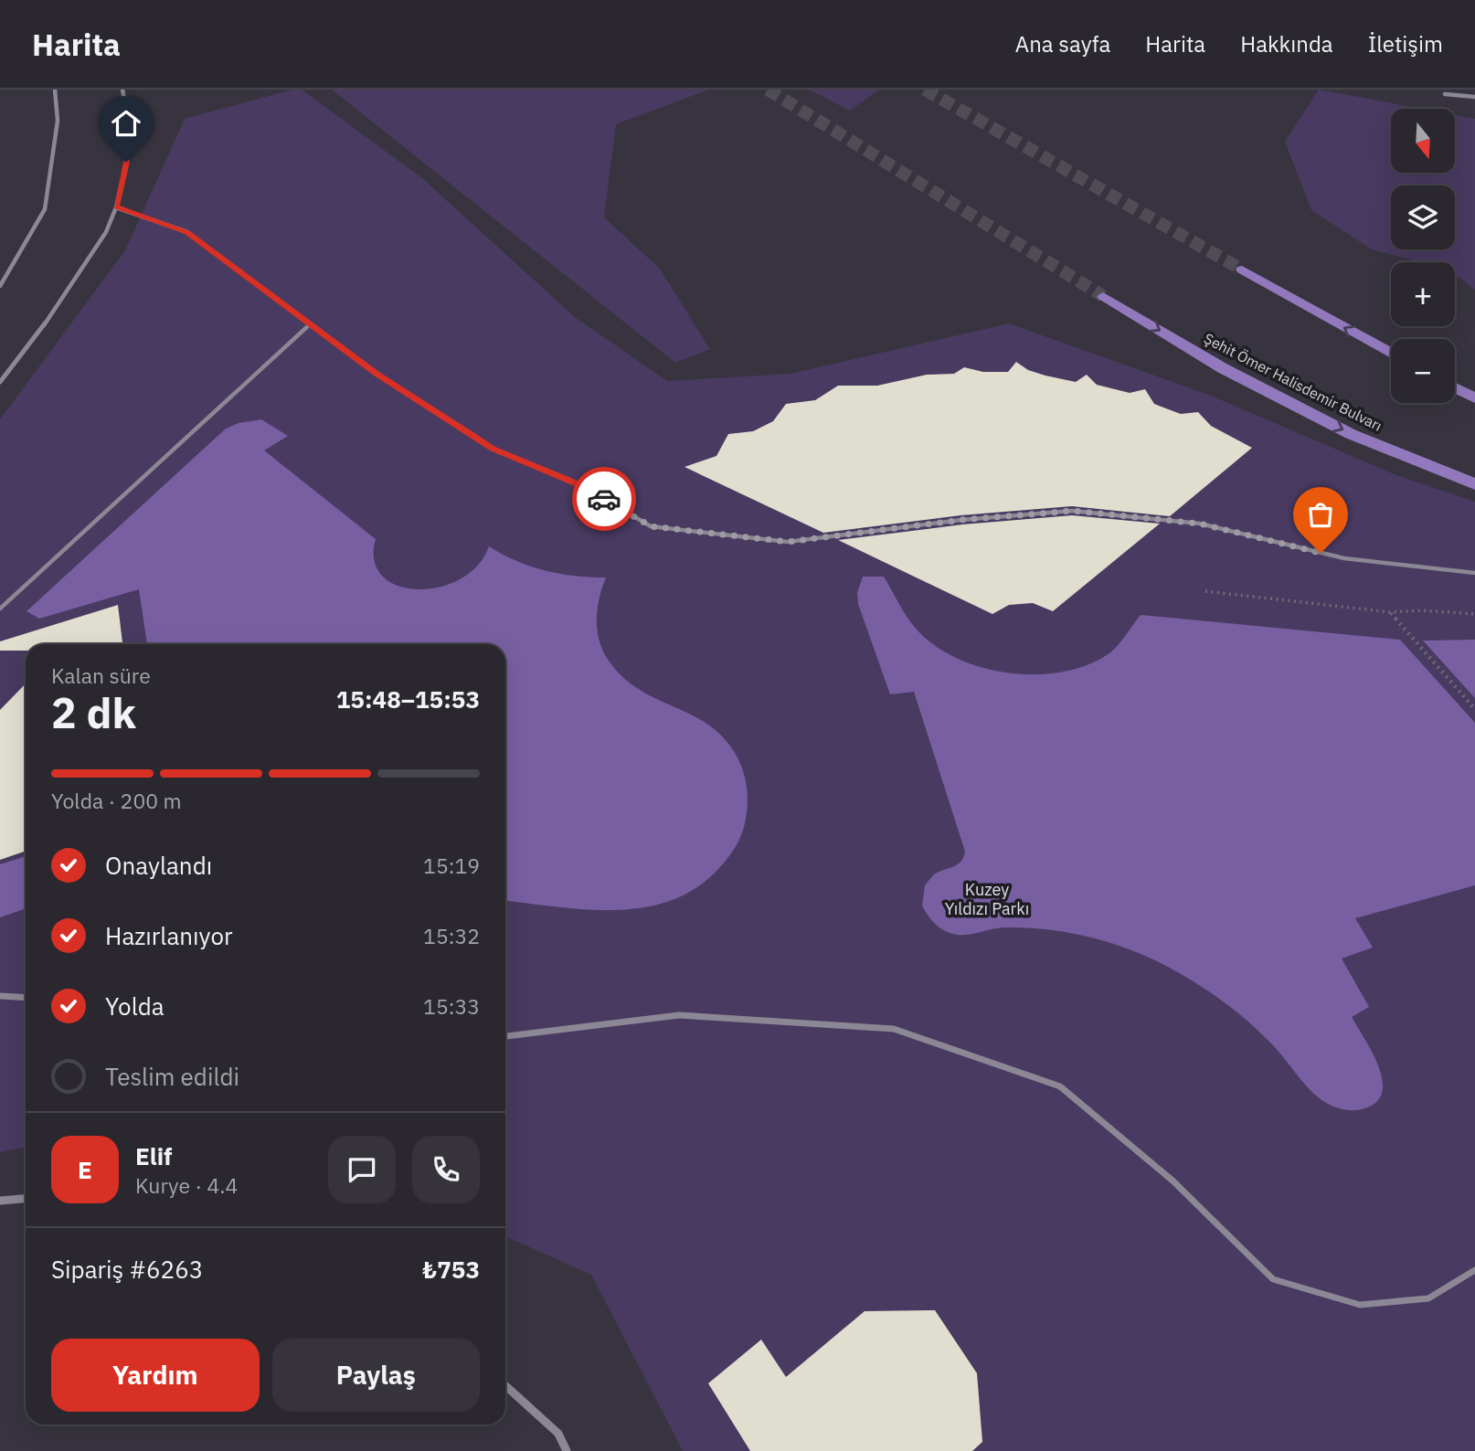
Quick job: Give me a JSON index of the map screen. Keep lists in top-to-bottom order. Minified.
{"streets":{"highway":["Şehit Ömer Halisdemir Bulvarı"]},"parks":["Kuzey Yıldızı Parkı"],"north":"bottom","page":{"header":"Harita","nav":["Ana sayfa","Harita","Hakkında","İletişim"],"map_buttons":["+","−"],"heading":["2 dk","Kalan süre","15:48–15:53"],"panel":["Elif","Kurye · 4.4","Sipariş #6263","₺753"],"bar":"Yolda · 200 m","list":[["Onaylandı","15:19"],["Hazırlanıyor","15:32"],["Yolda","15:33"],"Teslim edildi"],"round":"E","buttons":["Yardım","Paylaş"]}}
